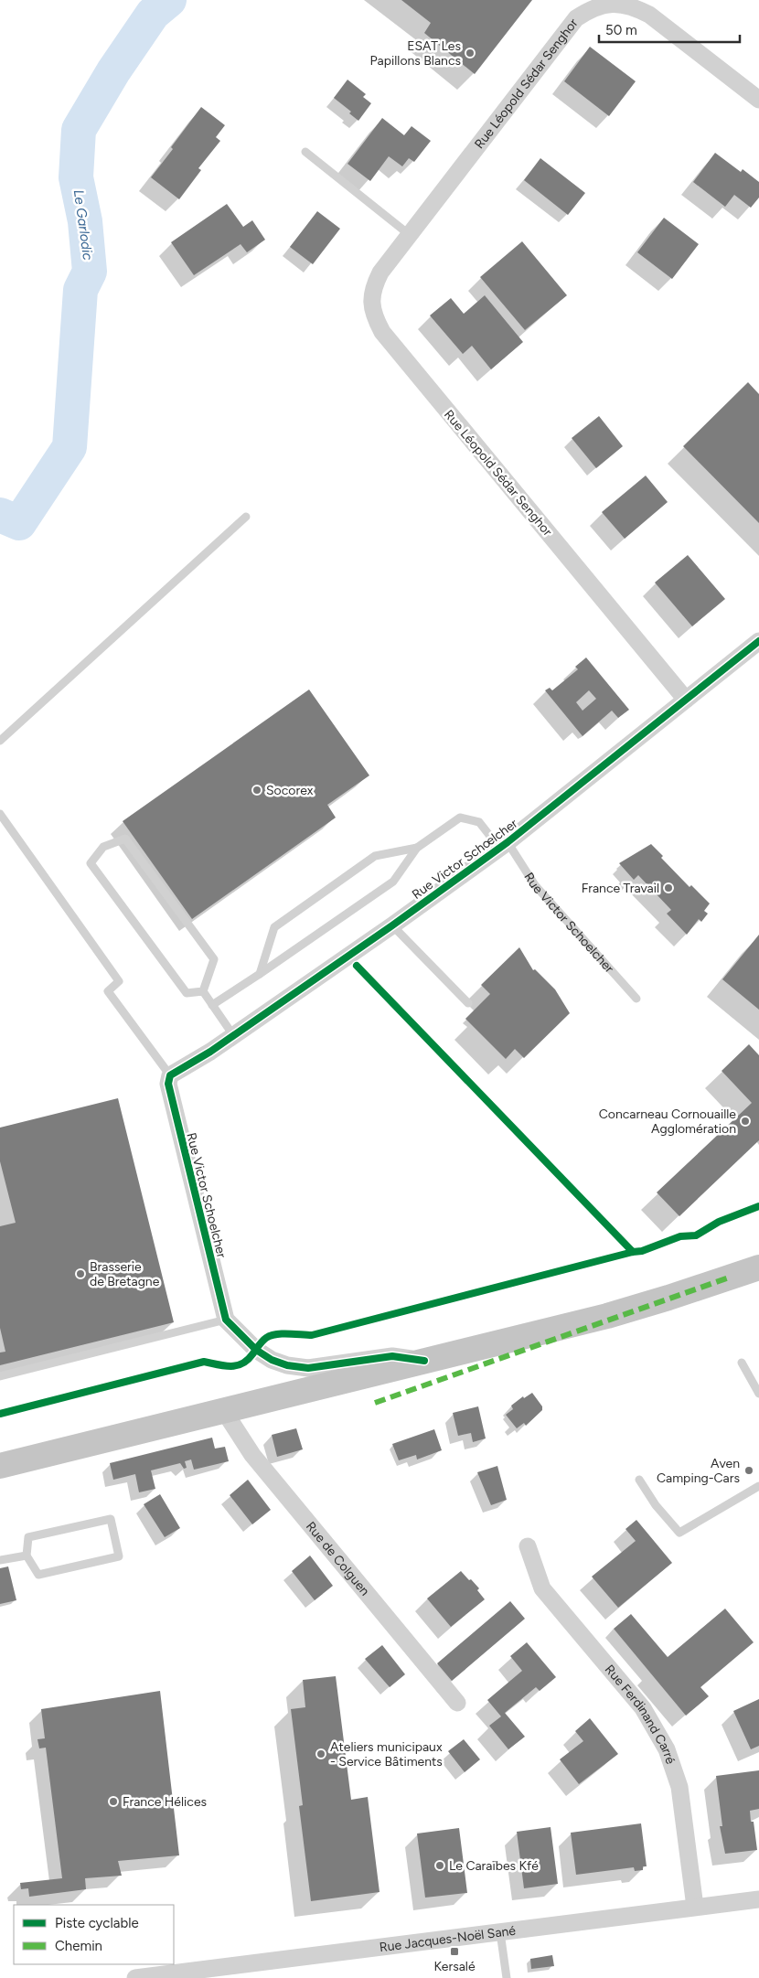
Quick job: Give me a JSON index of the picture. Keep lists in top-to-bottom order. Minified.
{"streets":{"street":["Rue Léopold Sédar Senghor","Rue Victor Schœlcher","Rue Victor Schoelcher","Rue de Colguen","Rue Ferdinand Carré","Rue Jacques-Noël Sané"]},"crossings":[["Rue Léopold Sédar Senghor","Rue Victor Schœlcher"],["Rue Victor Schœlcher","Rue Victor Schoelcher"],["Rue Ferdinand Carré","Rue Jacques-Noël Sané"]],"water":["Le Garlodic"],"places":{"other":["ESAT Les Papillons Blancs","Socorex","France Travail","Concarneau Cornouaille Agglomération","Brasserie de Bretagne","Aven Camping-Cars","Ateliers municipaux - Service Bâtiments","France Hélices","Le Caraïbes Kfé"],"transit":["Kersalé"]},"legend":["Piste cyclable","Chemin"],"scale_bar":"50 m"}
